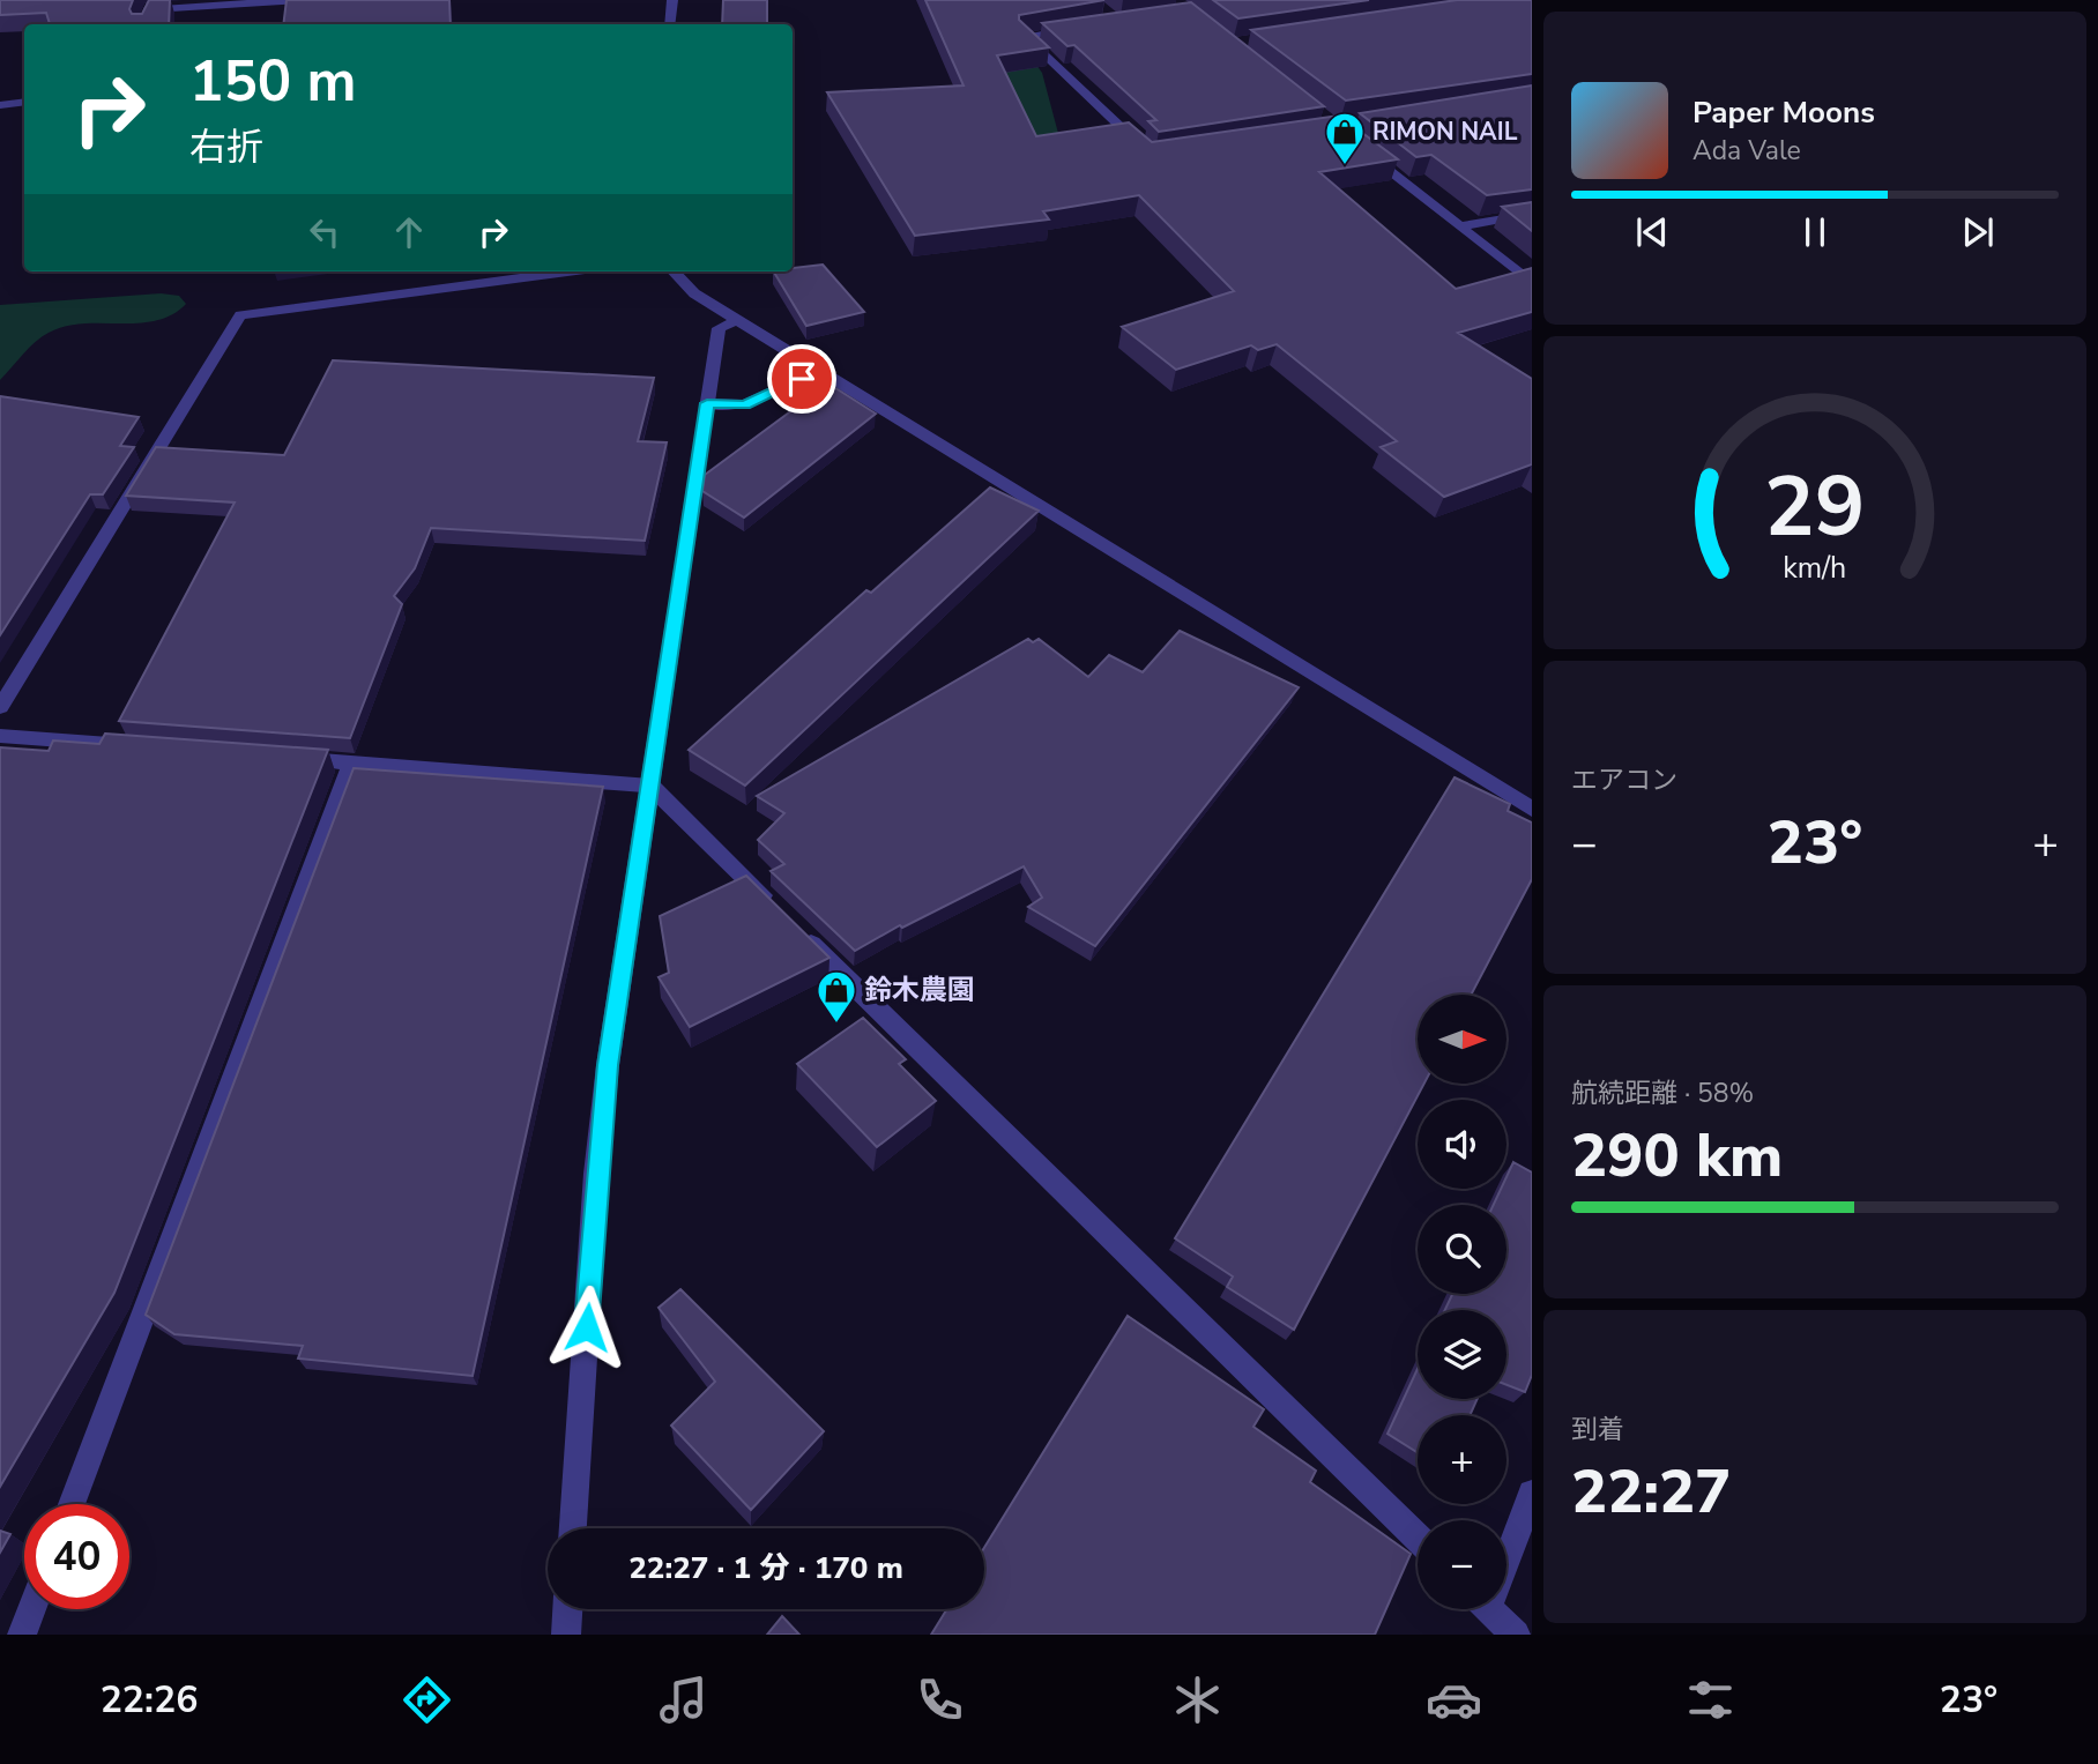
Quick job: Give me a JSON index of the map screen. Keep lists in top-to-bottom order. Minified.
{"places":{"shop":["RIMON NAIL","鈴木農園"]},"north":"right","page":{"turn":["150 m","右折"],"song":["Paper Moons","Ada Vale"],"tile":["エアコン",["航続距離 · 58%","290 km"],["到着","22:27"]],"heat":["−","23°","+"],"map_buttons":["+","−"],"limit":"40","trip":"22:27 · 1 分 · 170 m","tabs":["22:26","23°"],"gauge":["29","km/h"]}}
